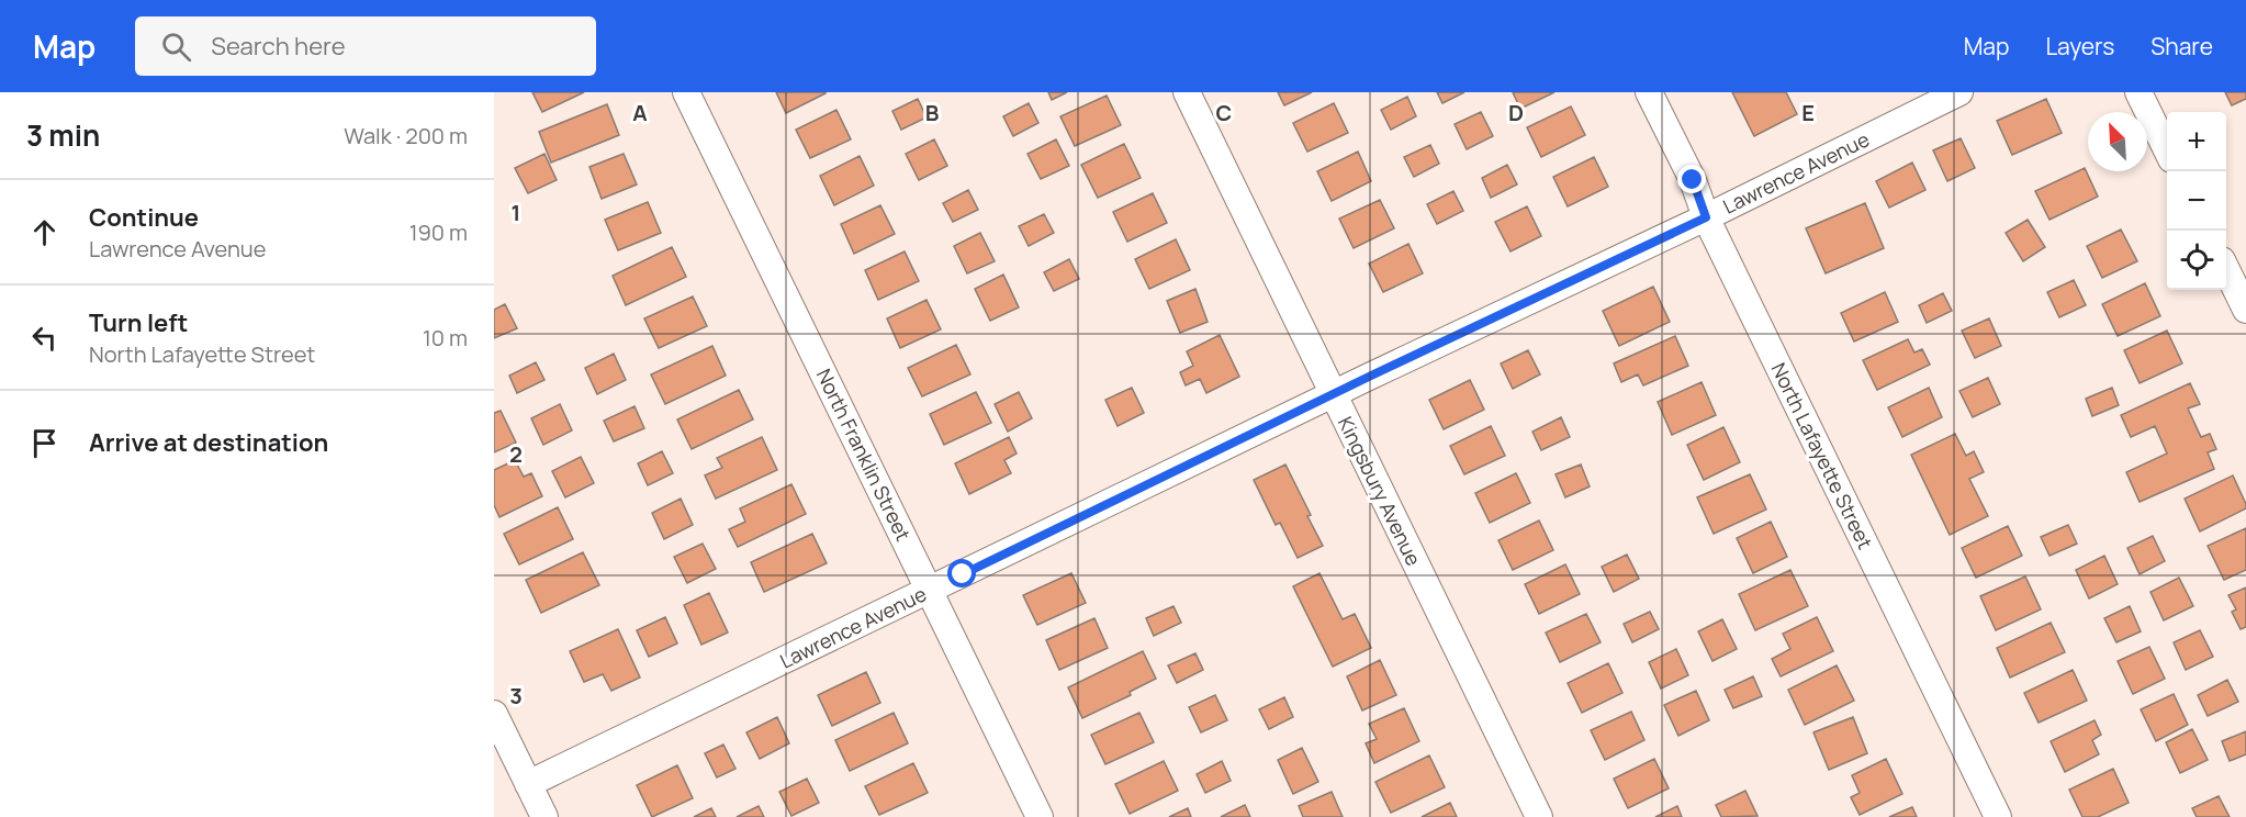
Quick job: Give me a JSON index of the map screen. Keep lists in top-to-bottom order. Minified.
{"streets":{"street":["Lawrence Avenue","North Franklin Street","North Lafayette Street","Kingsbury Avenue"]},"crossings":[["Lawrence Avenue","North Franklin Street"],["Lawrence Avenue","North Lafayette Street"],["Lawrence Avenue","Kingsbury Avenue"]],"north":"top left","page":{"header":"Map","search":"Search here","nav":["Map","Layers","Share"],"heading":["3 min","Walk · 200 m"],"map_buttons":["+","−"],"list":[["Continue","Lawrence Avenue","190 m"],["Turn left","North Lafayette Street","10 m"],"Arrive at destination"]},"grid":{"columns":["A","B","C","D","E"],"rows":["1","2","3"]}}
